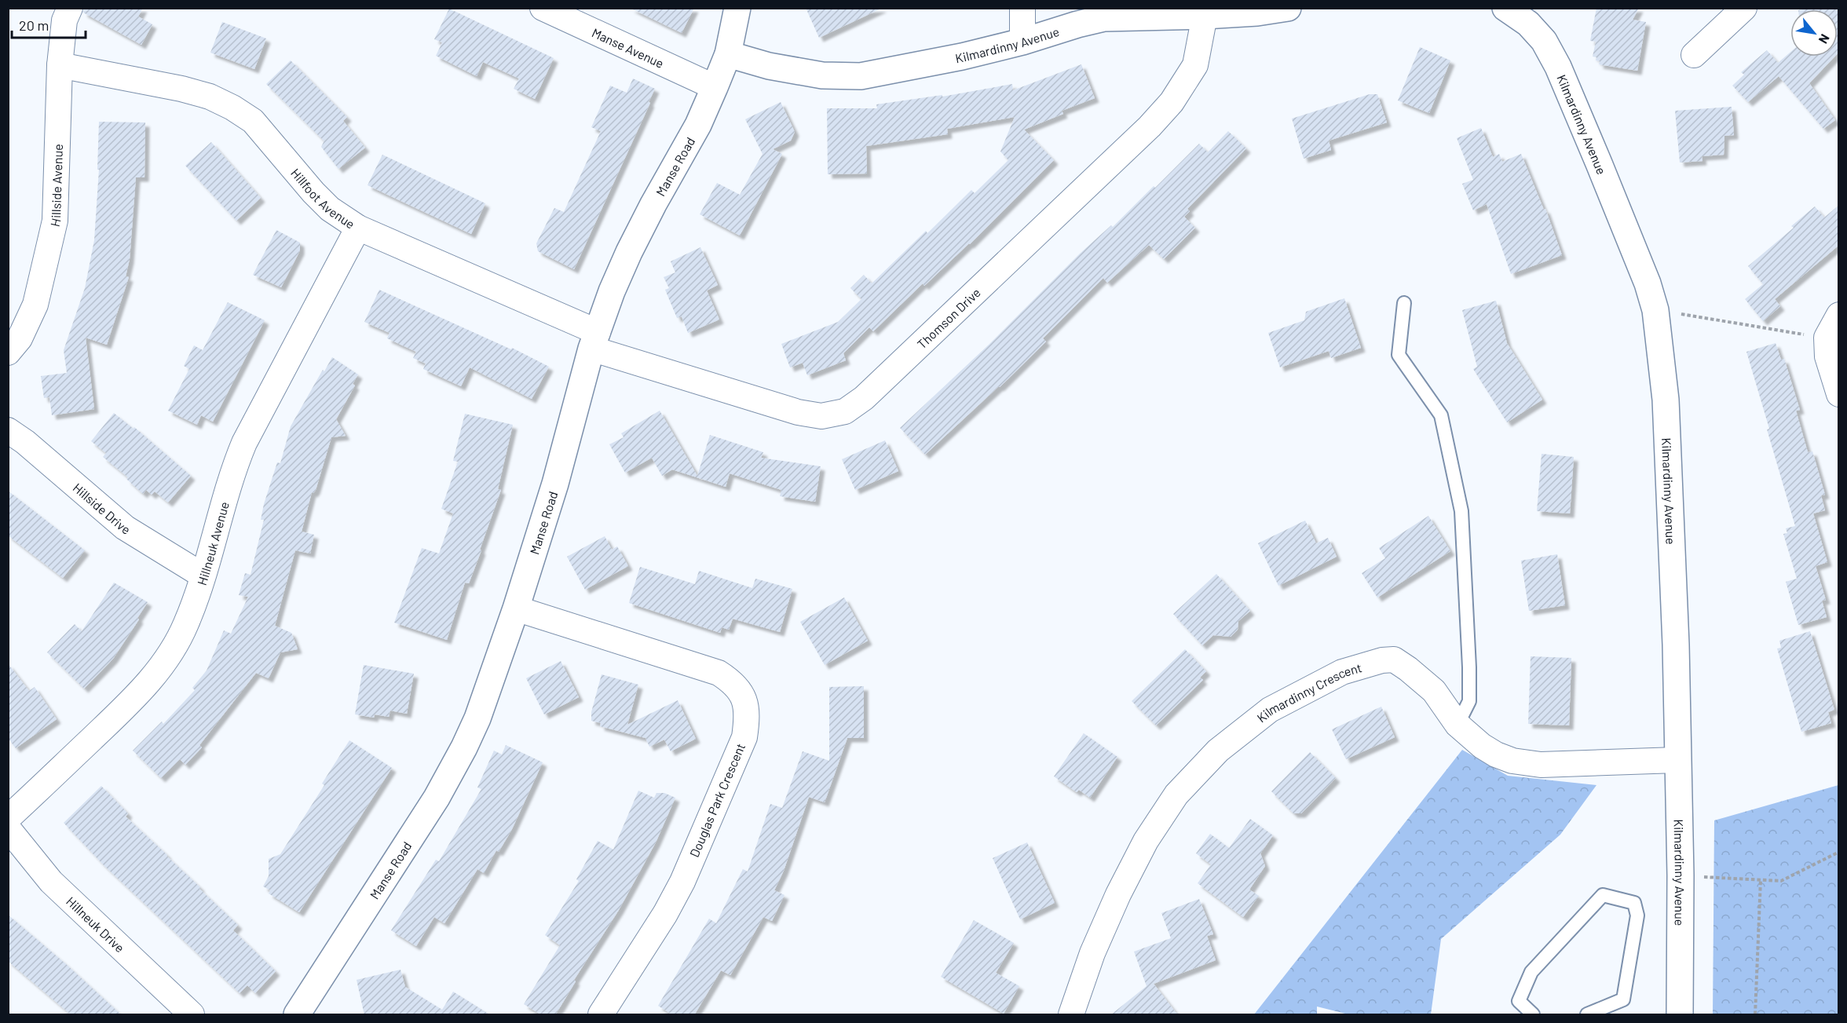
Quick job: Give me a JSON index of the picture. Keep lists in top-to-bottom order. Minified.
{"streets":{"street":["Kilmardinny Avenue","Manse Avenue","Manse Road","Hillside Avenue","Hillfoot Avenue","Thomson Drive","Hillside Drive","Hillneuk Avenue","Kilmardinny Crescent","Douglas Park Crescent","Hillneuk Drive"]},"crossings":[["Kilmardinny Avenue","Manse Road"],["Kilmardinny Avenue","Thomson Drive"],["Kilmardinny Avenue","Kilmardinny Crescent"],["Manse Avenue","Manse Road"],["Manse Road","Hillfoot Avenue"],["Manse Road","Thomson Drive"],["Manse Road","Douglas Park Crescent"],["Hillside Avenue","Hillfoot Avenue"],["Hillfoot Avenue","Thomson Drive"],["Hillfoot Avenue","Hillneuk Avenue"],["Hillside Drive","Hillneuk Avenue"]],"scale_bar":"20 m","north":"bottom right"}
